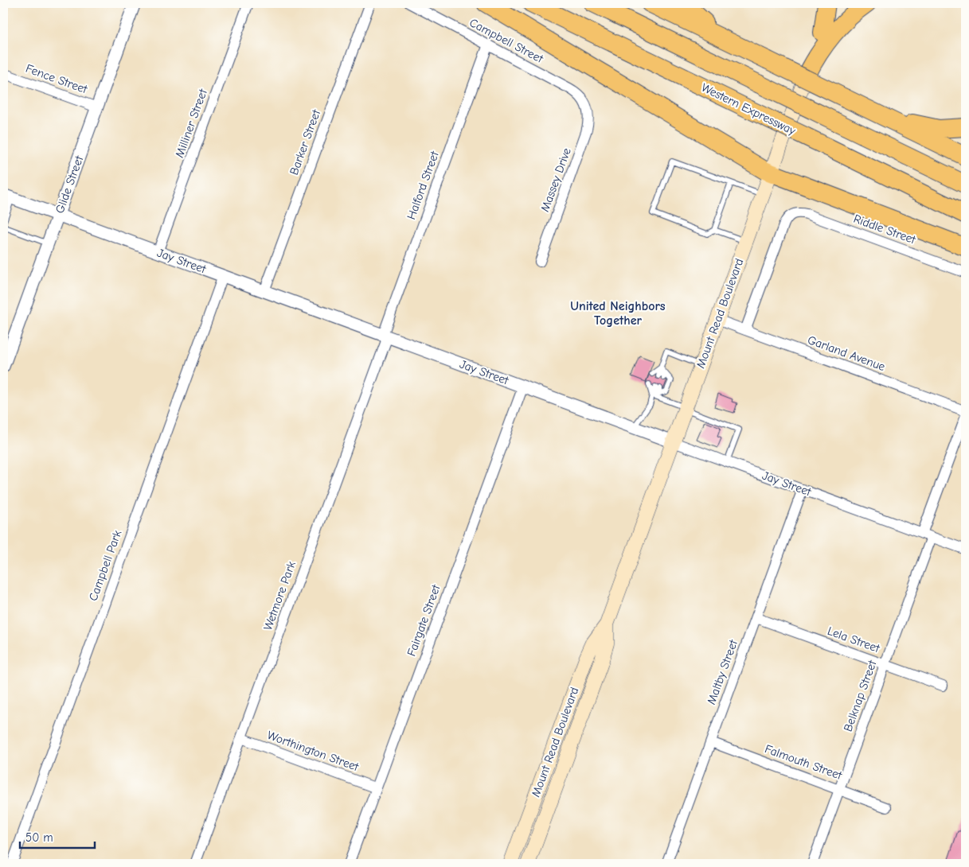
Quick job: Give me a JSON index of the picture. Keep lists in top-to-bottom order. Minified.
{"streets":{"highway":["Western Expressway"],"main road":["Mount Read Boulevard"],"street":["Campbell Street","Fence Street","Milliner Street","Barker Street","Massey Drive","Glide Street","Halford Street","Riddle Street","Jay Street","Garland Avenue","Campbell Park","Wetmore Park","Fairgate Street","Lela Street","Maltby Street","Belknap Street","Worthington Street","Falmouth Street"]},"crossings":[["Campbell Street","Massey Drive"],["Campbell Street","Halford Street"],["Fence Street","Glide Street"],["Milliner Street","Jay Street"],["Barker Street","Jay Street"],["Glide Street","Jay Street"],["Halford Street","Jay Street"],["Halford Street","Wetmore Park"],["Riddle Street","Garland Avenue"],["Jay Street","Mount Read Boulevard"],["Jay Street","Campbell Park"],["Jay Street","Wetmore Park"],["Jay Street","Fairgate Street"],["Jay Street","Maltby Street"],["Jay Street","Belknap Street"],["Mount Read Boulevard","Garland Avenue"],["Wetmore Park","Worthington Street"],["Fairgate Street","Worthington Street"],["Lela Street","Maltby Street"],["Lela Street","Belknap Street"],["Maltby Street","Falmouth Street"],["Belknap Street","Falmouth Street"]],"districts":["United Neighbors Together"],"scale_bar":"50 m"}
